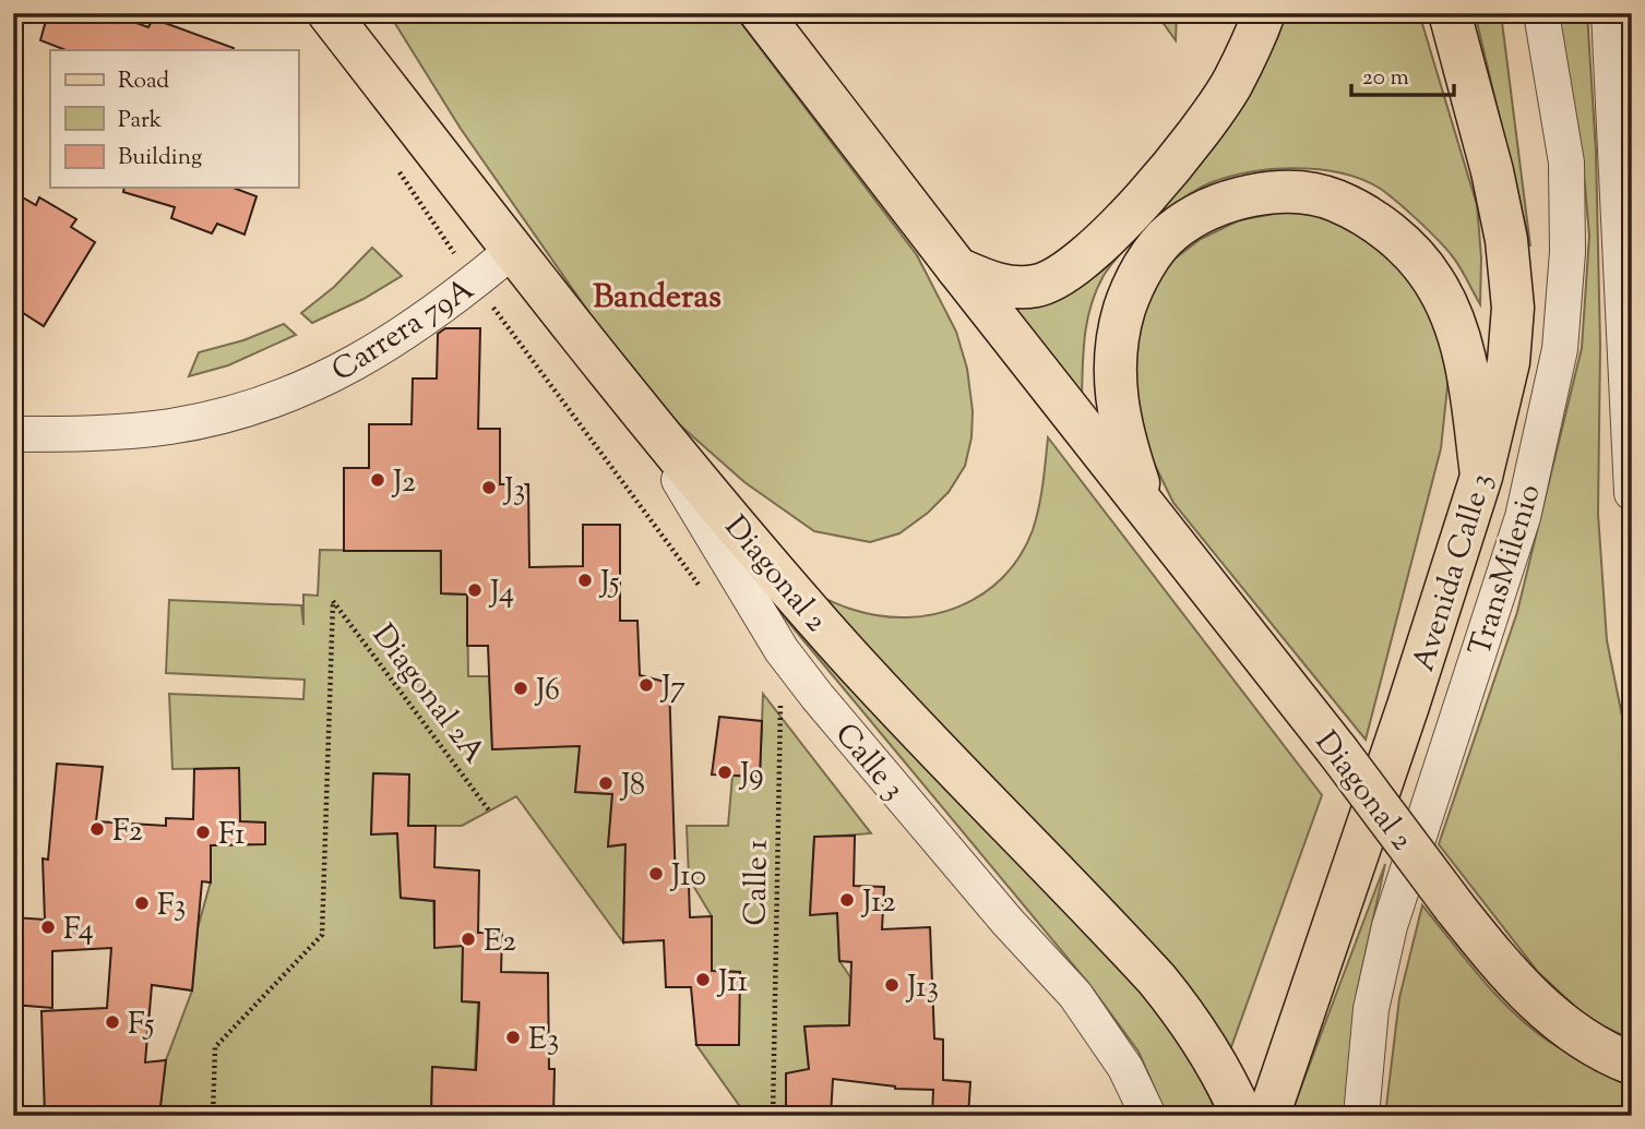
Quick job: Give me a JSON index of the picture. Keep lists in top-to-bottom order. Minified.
{"streets":{"main road":["Avenida Calle 3","Diagonal 2"],"street":["Carrera 79A","TransMilenio","Calle 3"],"path":["Diagonal 2A","Calle 1"]},"crossings":[["Carrera 79A","Diagonal 2"],["Diagonal 2","Calle 3"],["Calle 3","Calle 1"]],"districts":["Banderas"],"places":["J2","J3","J5","J4","J7","J6","J9","J8","F2","F1","J10","J12","F3","F4","E2","J11","J13","F5","E3"],"legend":["Road","Park","Building"],"scale_bar":"20 m"}
